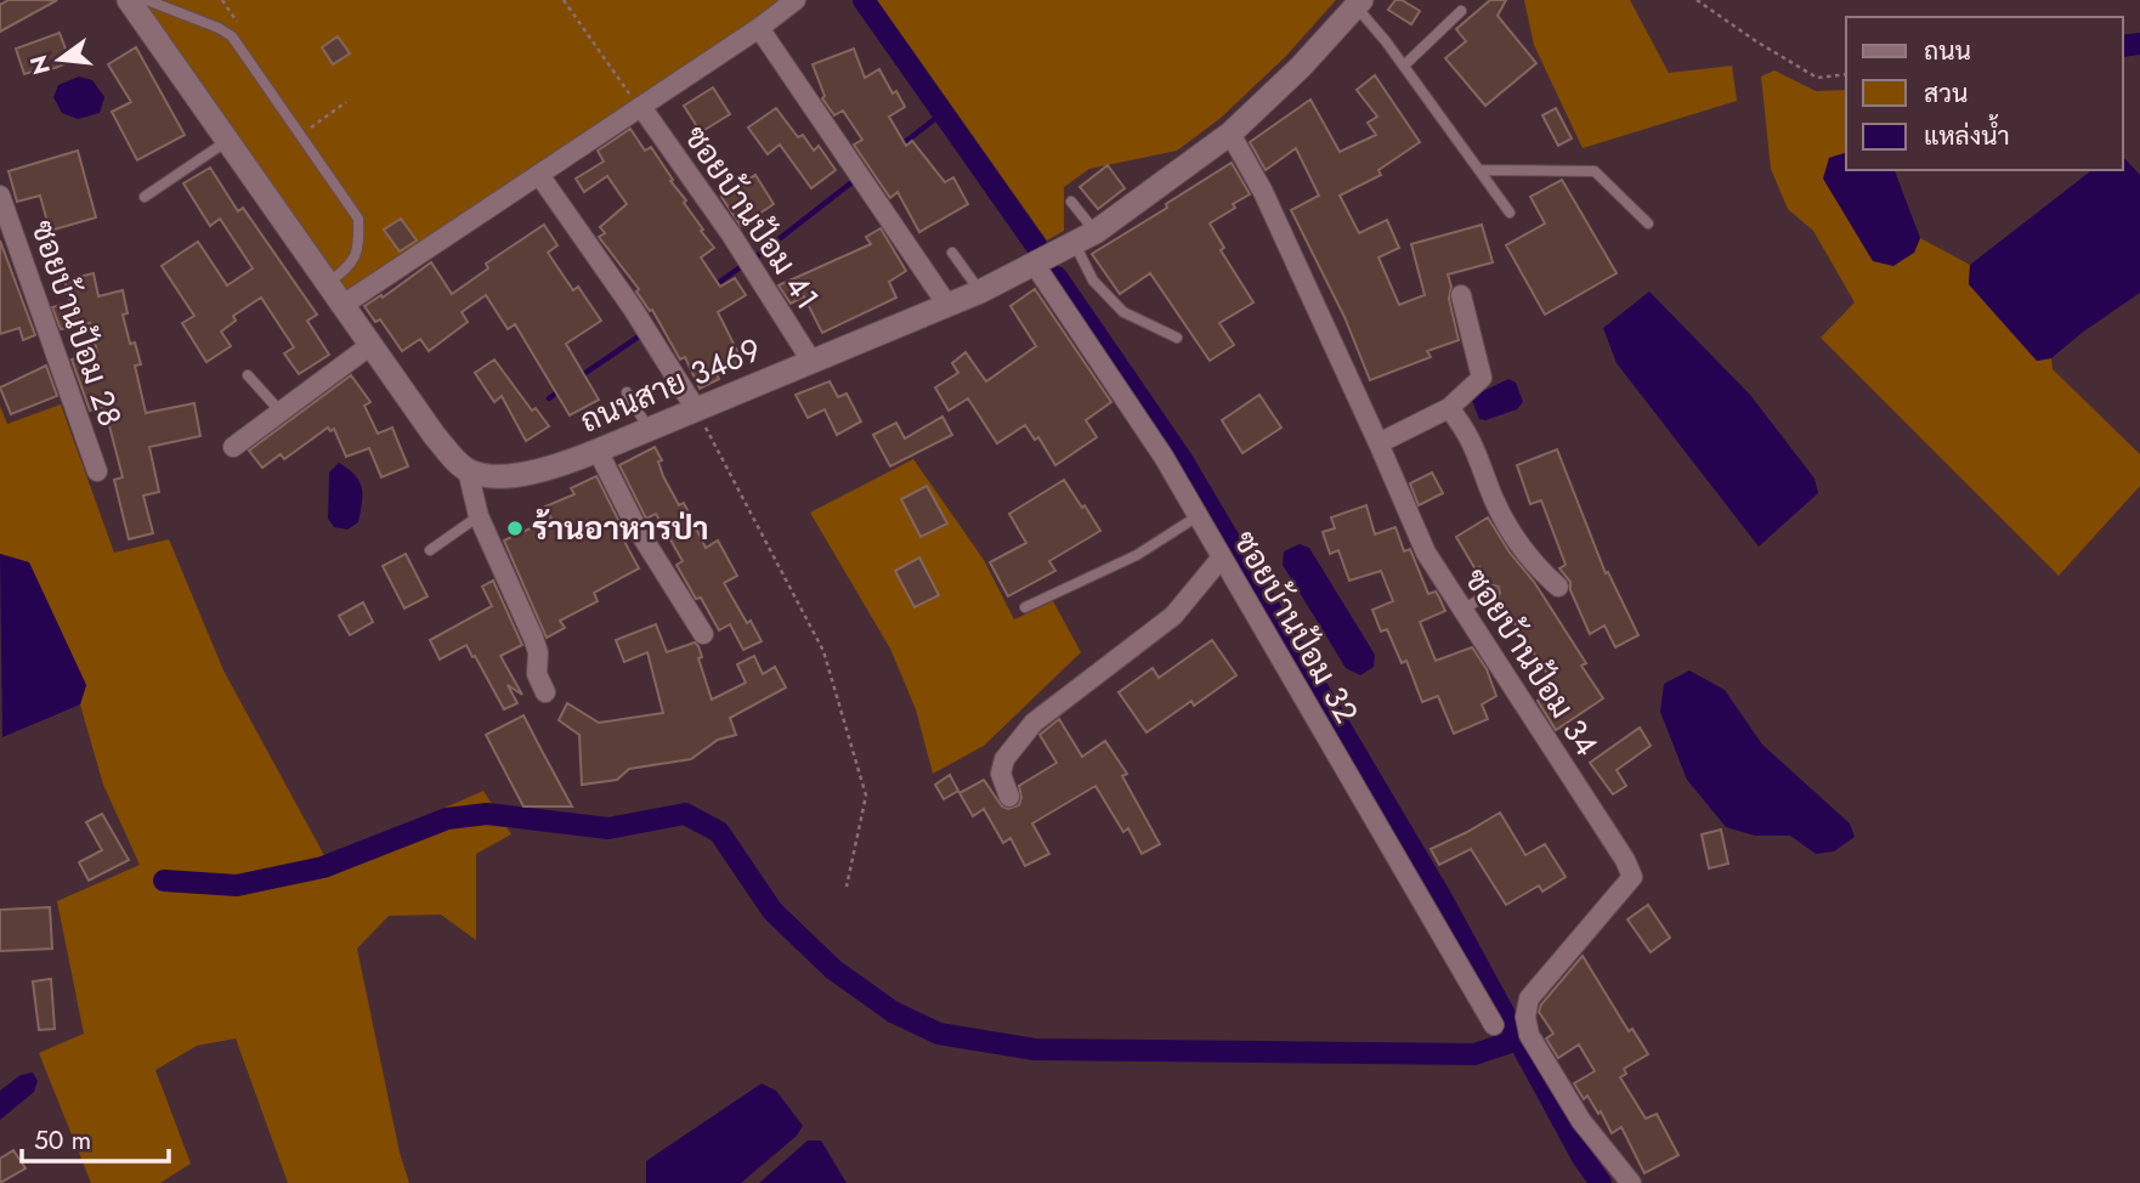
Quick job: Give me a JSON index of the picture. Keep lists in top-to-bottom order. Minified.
{"streets":{"street":["ซอยบ้านป้อม 41","ซอยบ้านป้อม 28","ถนนสาย 3469","ซอยบ้านป้อม 32","ซอยบ้านป้อม 34"]},"crossings":[["ซอยบ้านป้อม 41","ถนนสาย 3469"],["ถนนสาย 3469","ซอยบ้านป้อม 32"],["ถนนสาย 3469","ซอยบ้านป้อม 34"]],"places":["ร้านอาหารป่า"],"legend":["ถนน","สวน","แหล่งน้ำ"],"scale_bar":"50 m","north":"left"}
